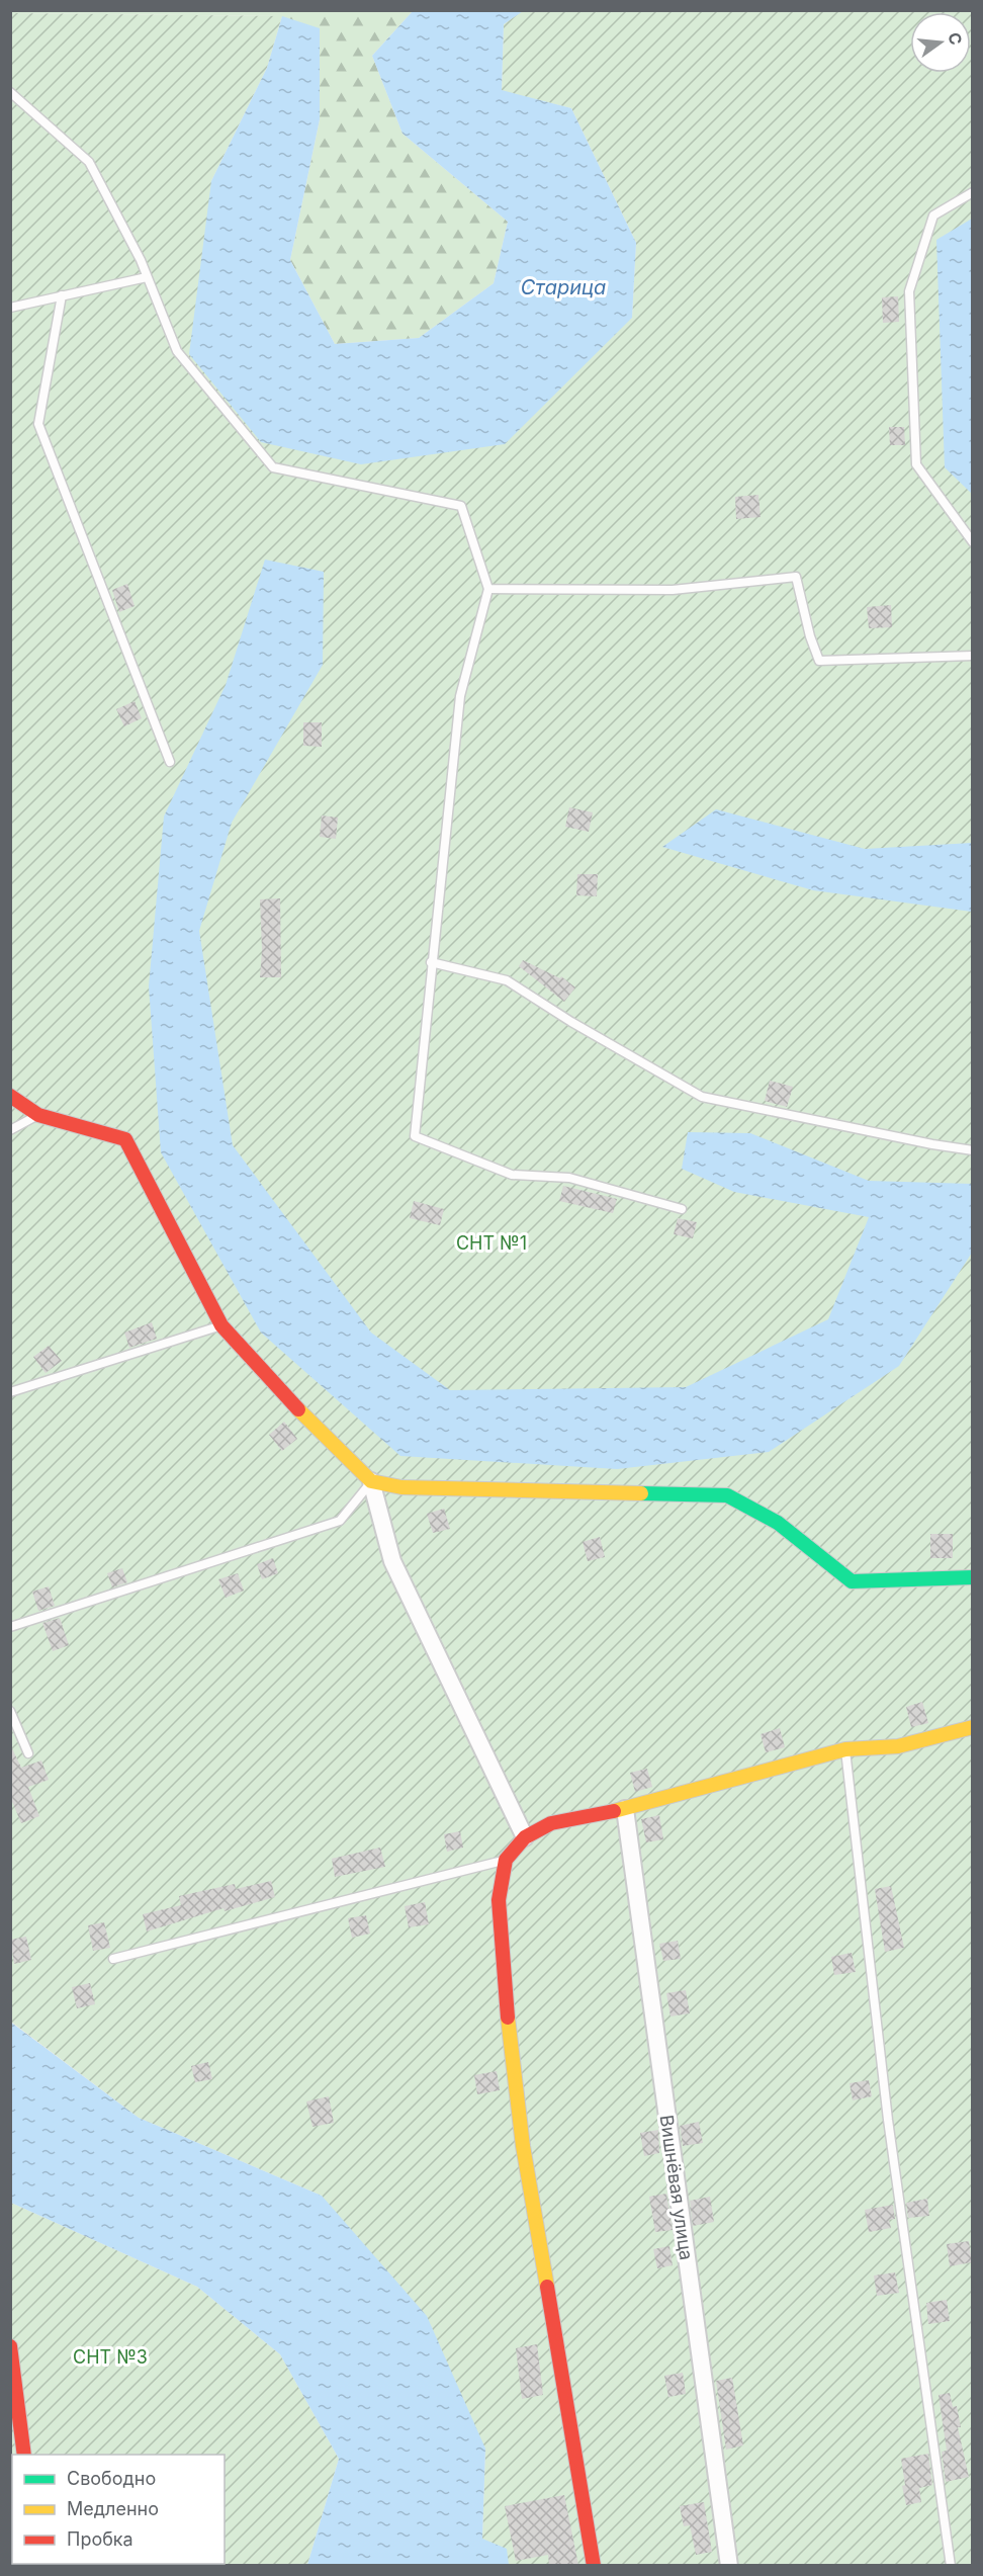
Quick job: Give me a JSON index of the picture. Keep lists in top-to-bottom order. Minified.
{"streets":{"street":["Вишнёвая улица"]},"water":["Старица"],"parks":["СНТ №1","СНТ №3"],"legend":["Свободно","Медленно","Пробка"],"north":"right"}
